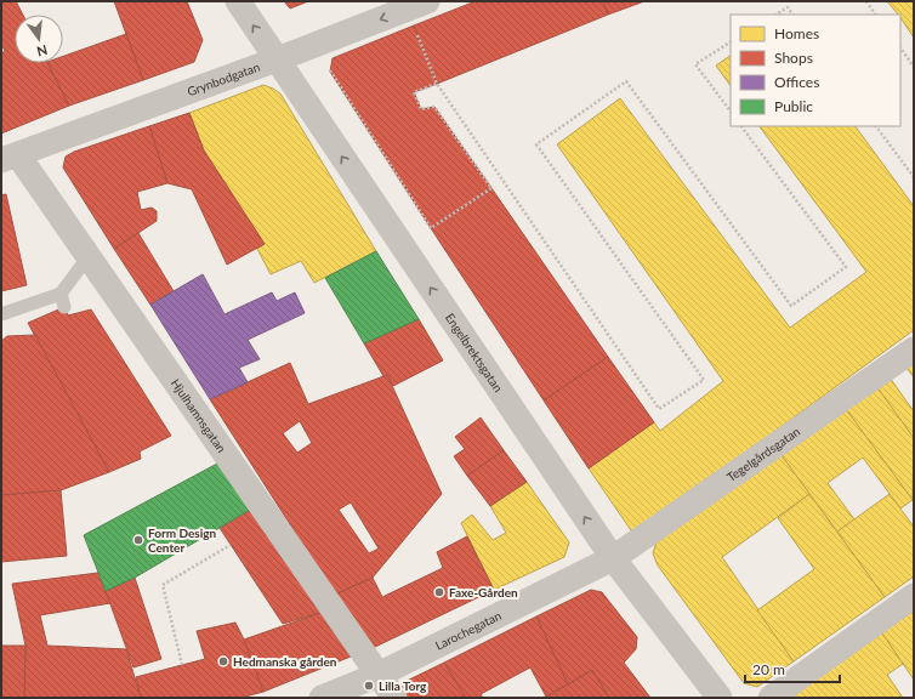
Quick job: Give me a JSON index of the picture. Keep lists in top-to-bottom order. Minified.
{"streets":{"street":["Grynbodgatan","Engelbrektsgatan","Hjulhamnsgatan","Tegelgårdsgatan","Larochegatan"]},"crossings":[["Grynbodgatan","Engelbrektsgatan"],["Grynbodgatan","Hjulhamnsgatan"],["Engelbrektsgatan","Tegelgårdsgatan"],["Engelbrektsgatan","Larochegatan"],["Hjulhamnsgatan","Larochegatan"],["Tegelgårdsgatan","Larochegatan"]],"one_way":["Grynbodgatan","Engelbrektsgatan"],"places":["Form Design Center","Faxe-Gården","Hedmanska gården","Lilla Torg"],"legend":["Homes","Shops","Offices","Public"],"scale_bar":"20 m","north":"bottom"}
